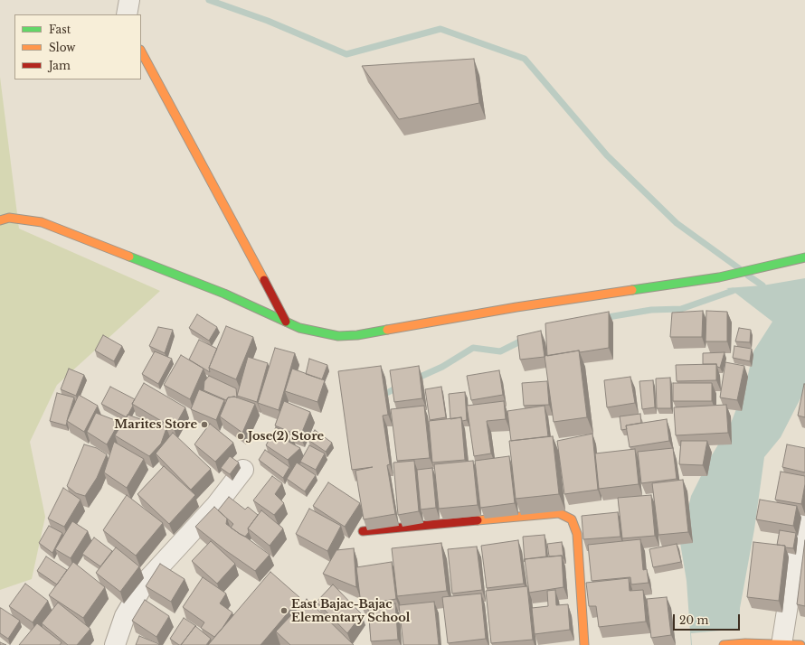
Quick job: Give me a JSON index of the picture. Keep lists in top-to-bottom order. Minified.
{"places":["Marites Store","Jose(2) Store","East Bajac-Bajac Elementary School"],"legend":["Fast","Slow","Jam"],"scale_bar":"20 m"}
